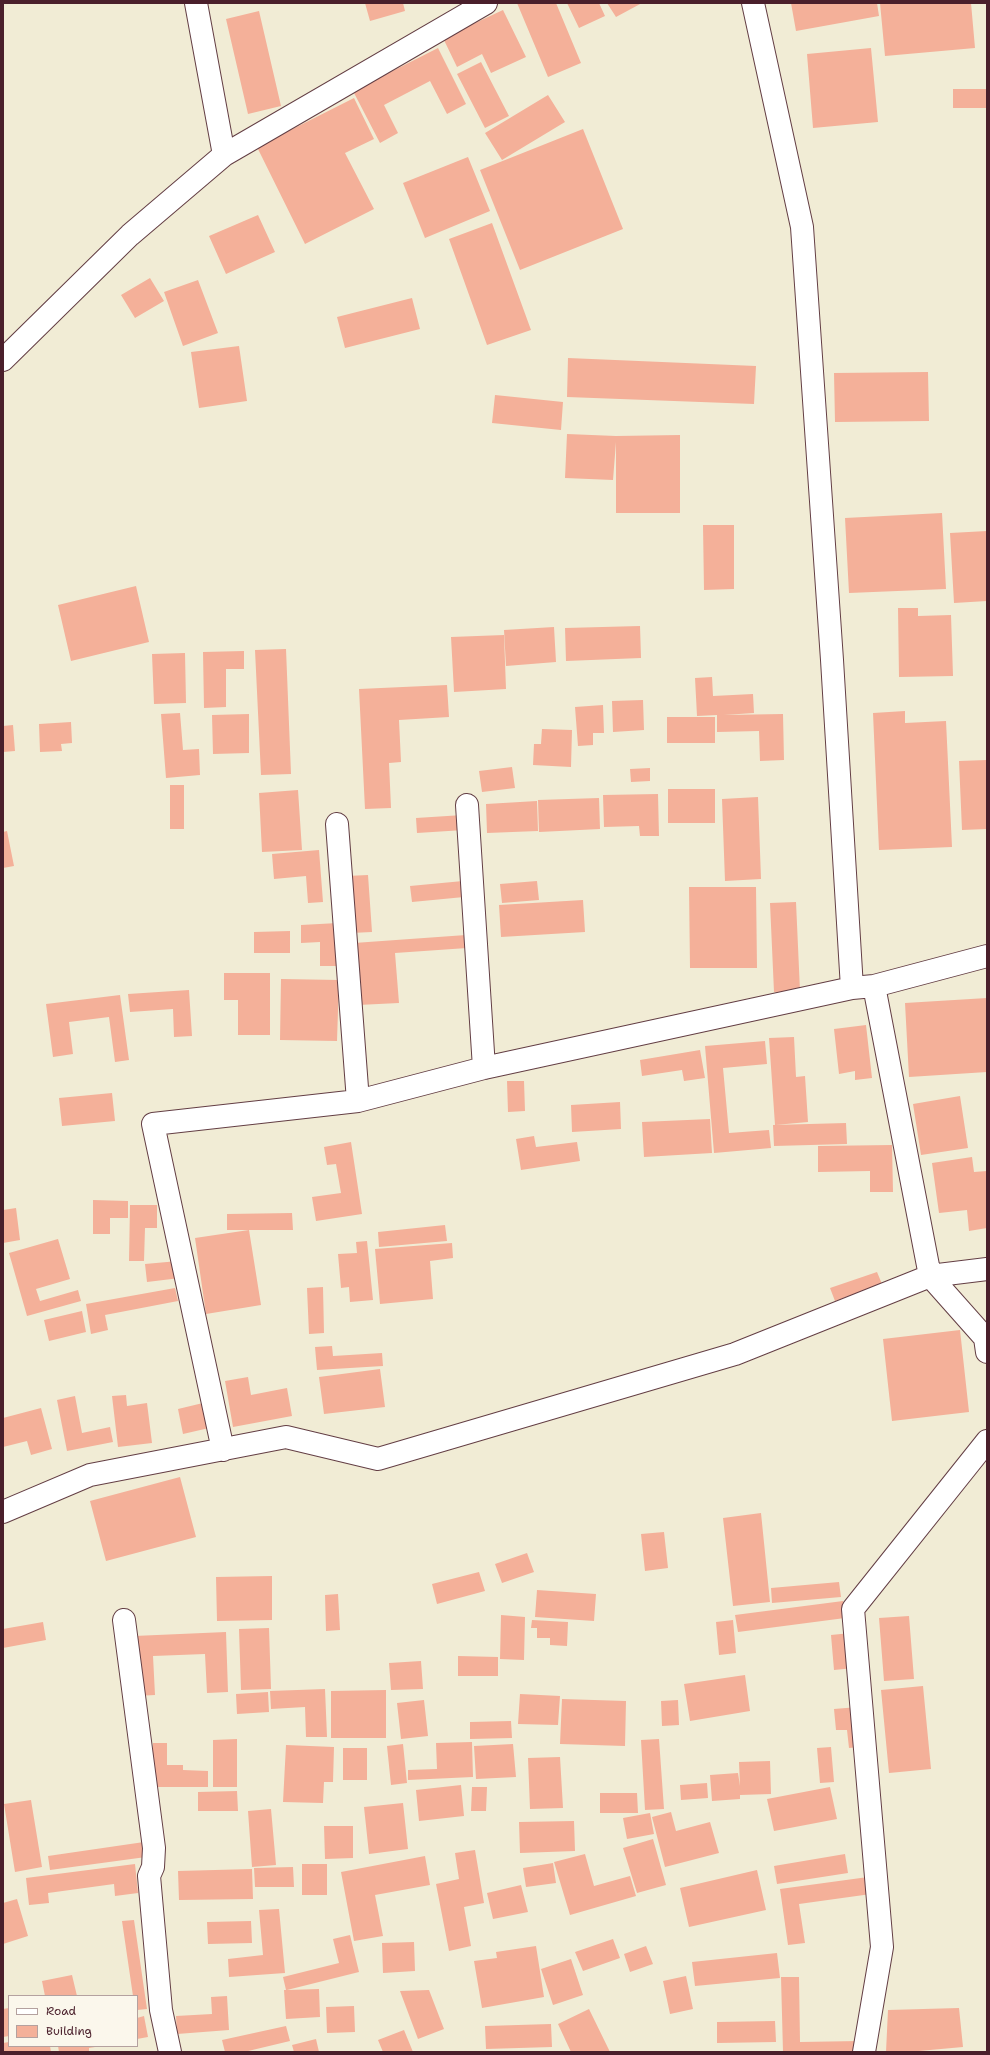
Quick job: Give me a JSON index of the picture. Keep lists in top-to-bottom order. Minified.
{"legend":["Road","Building"]}
